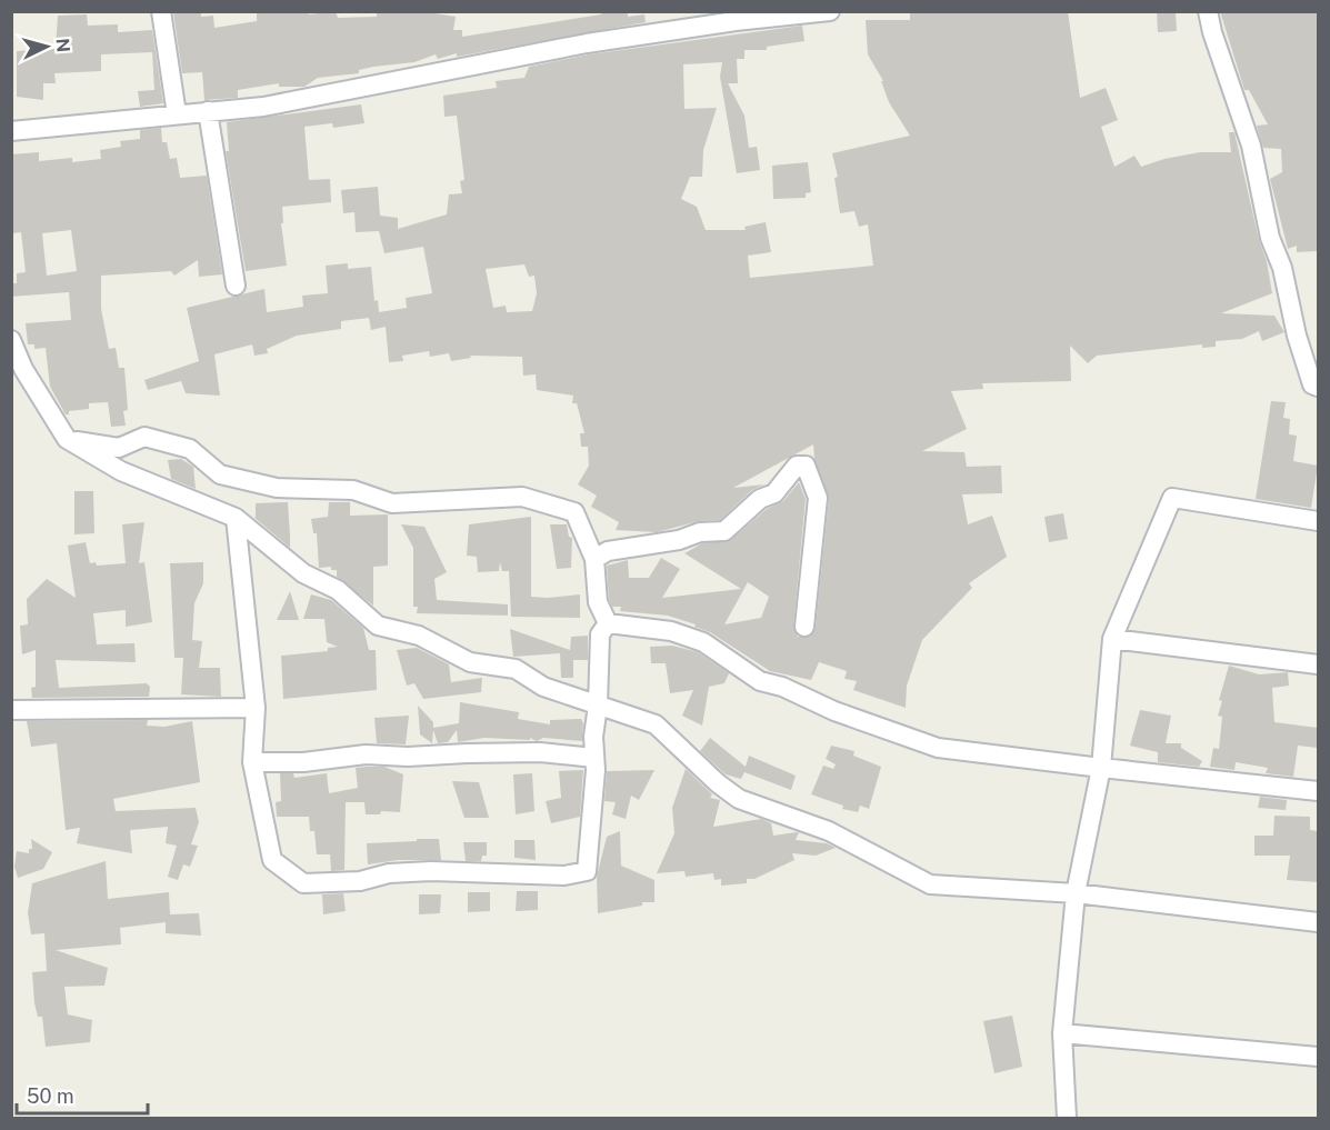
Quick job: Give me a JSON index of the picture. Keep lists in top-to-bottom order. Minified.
{"scale_bar":"50 m","north":"right"}
